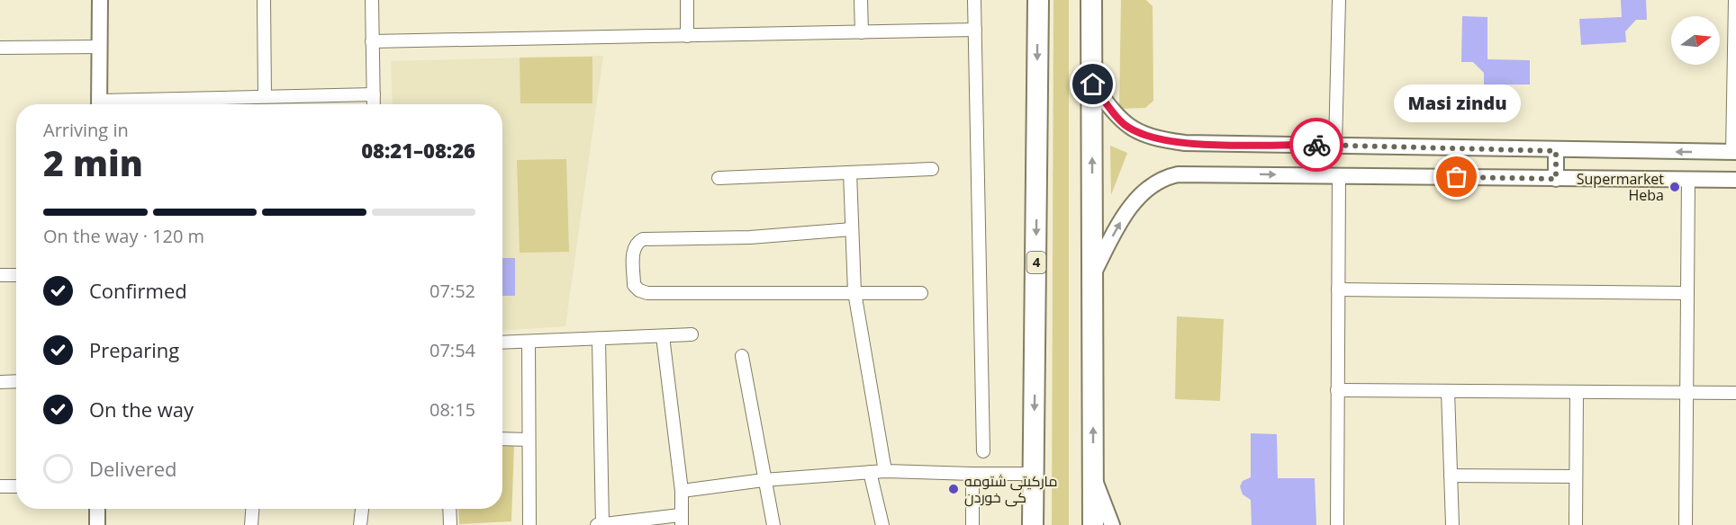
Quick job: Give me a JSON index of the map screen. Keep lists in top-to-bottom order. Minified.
{"streets":{"highway":["4"]},"places":["Masi zindu","Supermarket Heba","مارکیتی شتومه کی خوردن"],"north":"right","page":{"bubble":"Masi zindu","heading":["2 min","Arriving in","08:21–08:26"],"bar":"On the way · 120 m","list":[["Confirmed","07:52"],["Preparing","07:54"],["On the way","08:15"],"Delivered"]}}
